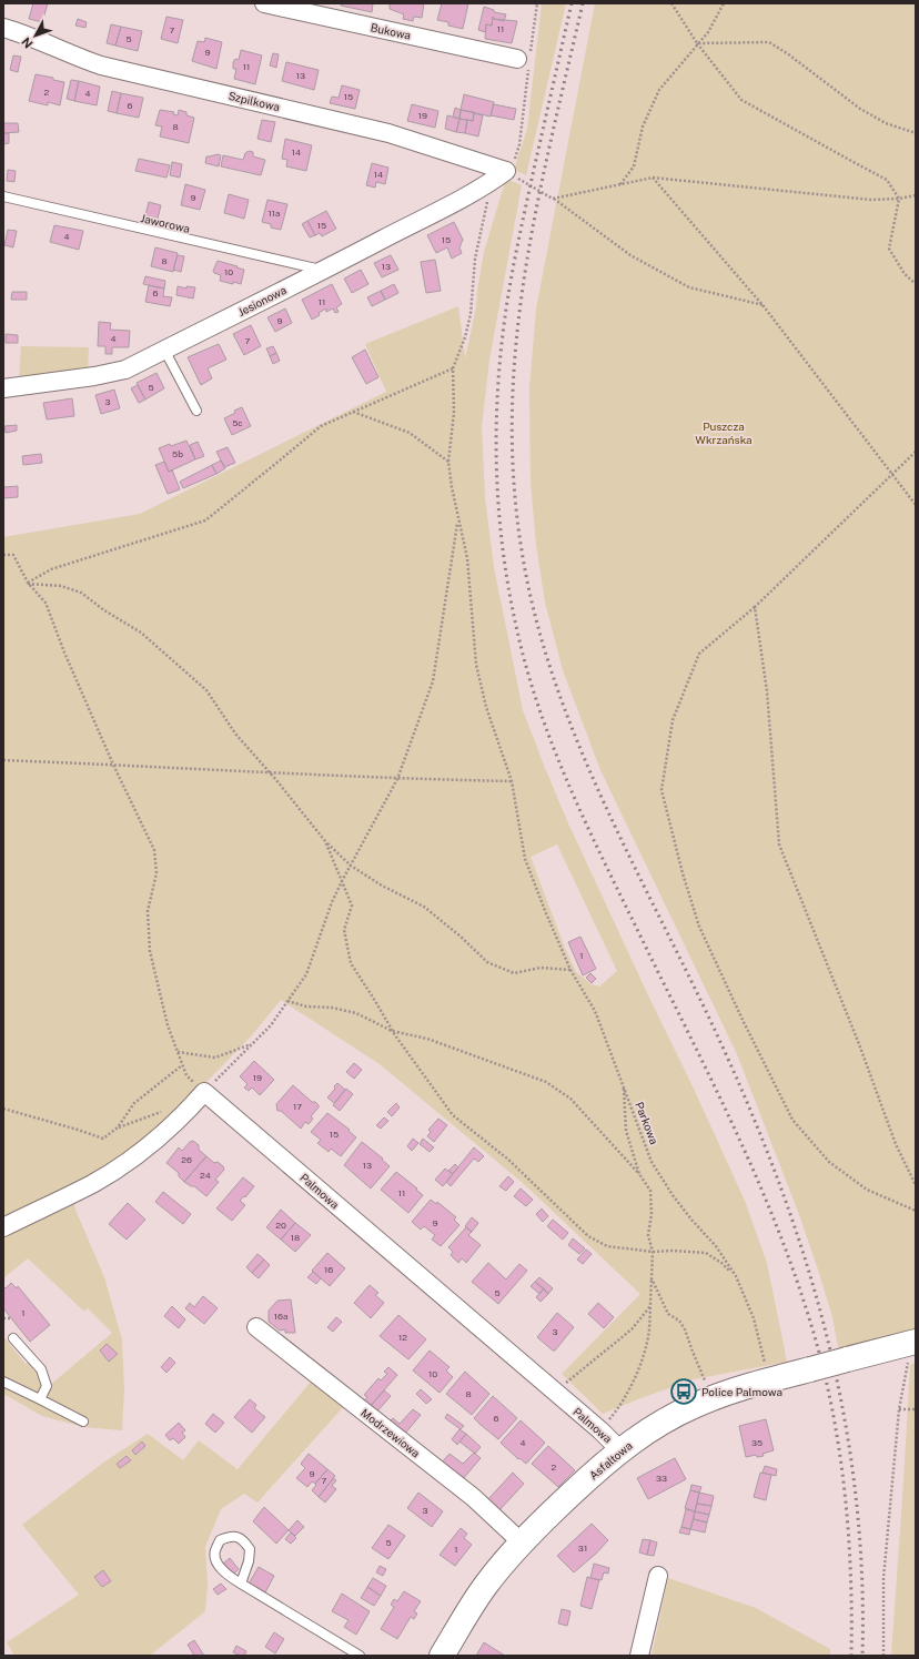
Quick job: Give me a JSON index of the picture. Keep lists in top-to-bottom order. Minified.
{"streets":{"street":["Bukowa","Szpilkowa","Jesionowa","Palmowa","Modrzewiowa","Asfaltowa"],"lane":["Jaworowa"],"path":["Parkowa"]},"crossings":[["Szpilkowa","Jesionowa"],["Jaworowa","Jesionowa"],["Parkowa","Asfaltowa"],["Palmowa","Asfaltowa"],["Modrzewiowa","Asfaltowa"]],"parks":["Puszcza Wkrzańska"],"places":{"bus stop":["Police Palmowa"]},"house_numbers":["11","7","5","9","11","13","2","4","15","6","19","8","14","14","9","11a","15","4","15","8","13","10","6","11","9","4","7","5","3","5c","5b","1","19","17","15","26","13","24","11","9","20","18","16","5","1","16a","3","12","10","8","6","4","35","2","9","33","7","3","5","31","1"],"north":"bottom left"}
